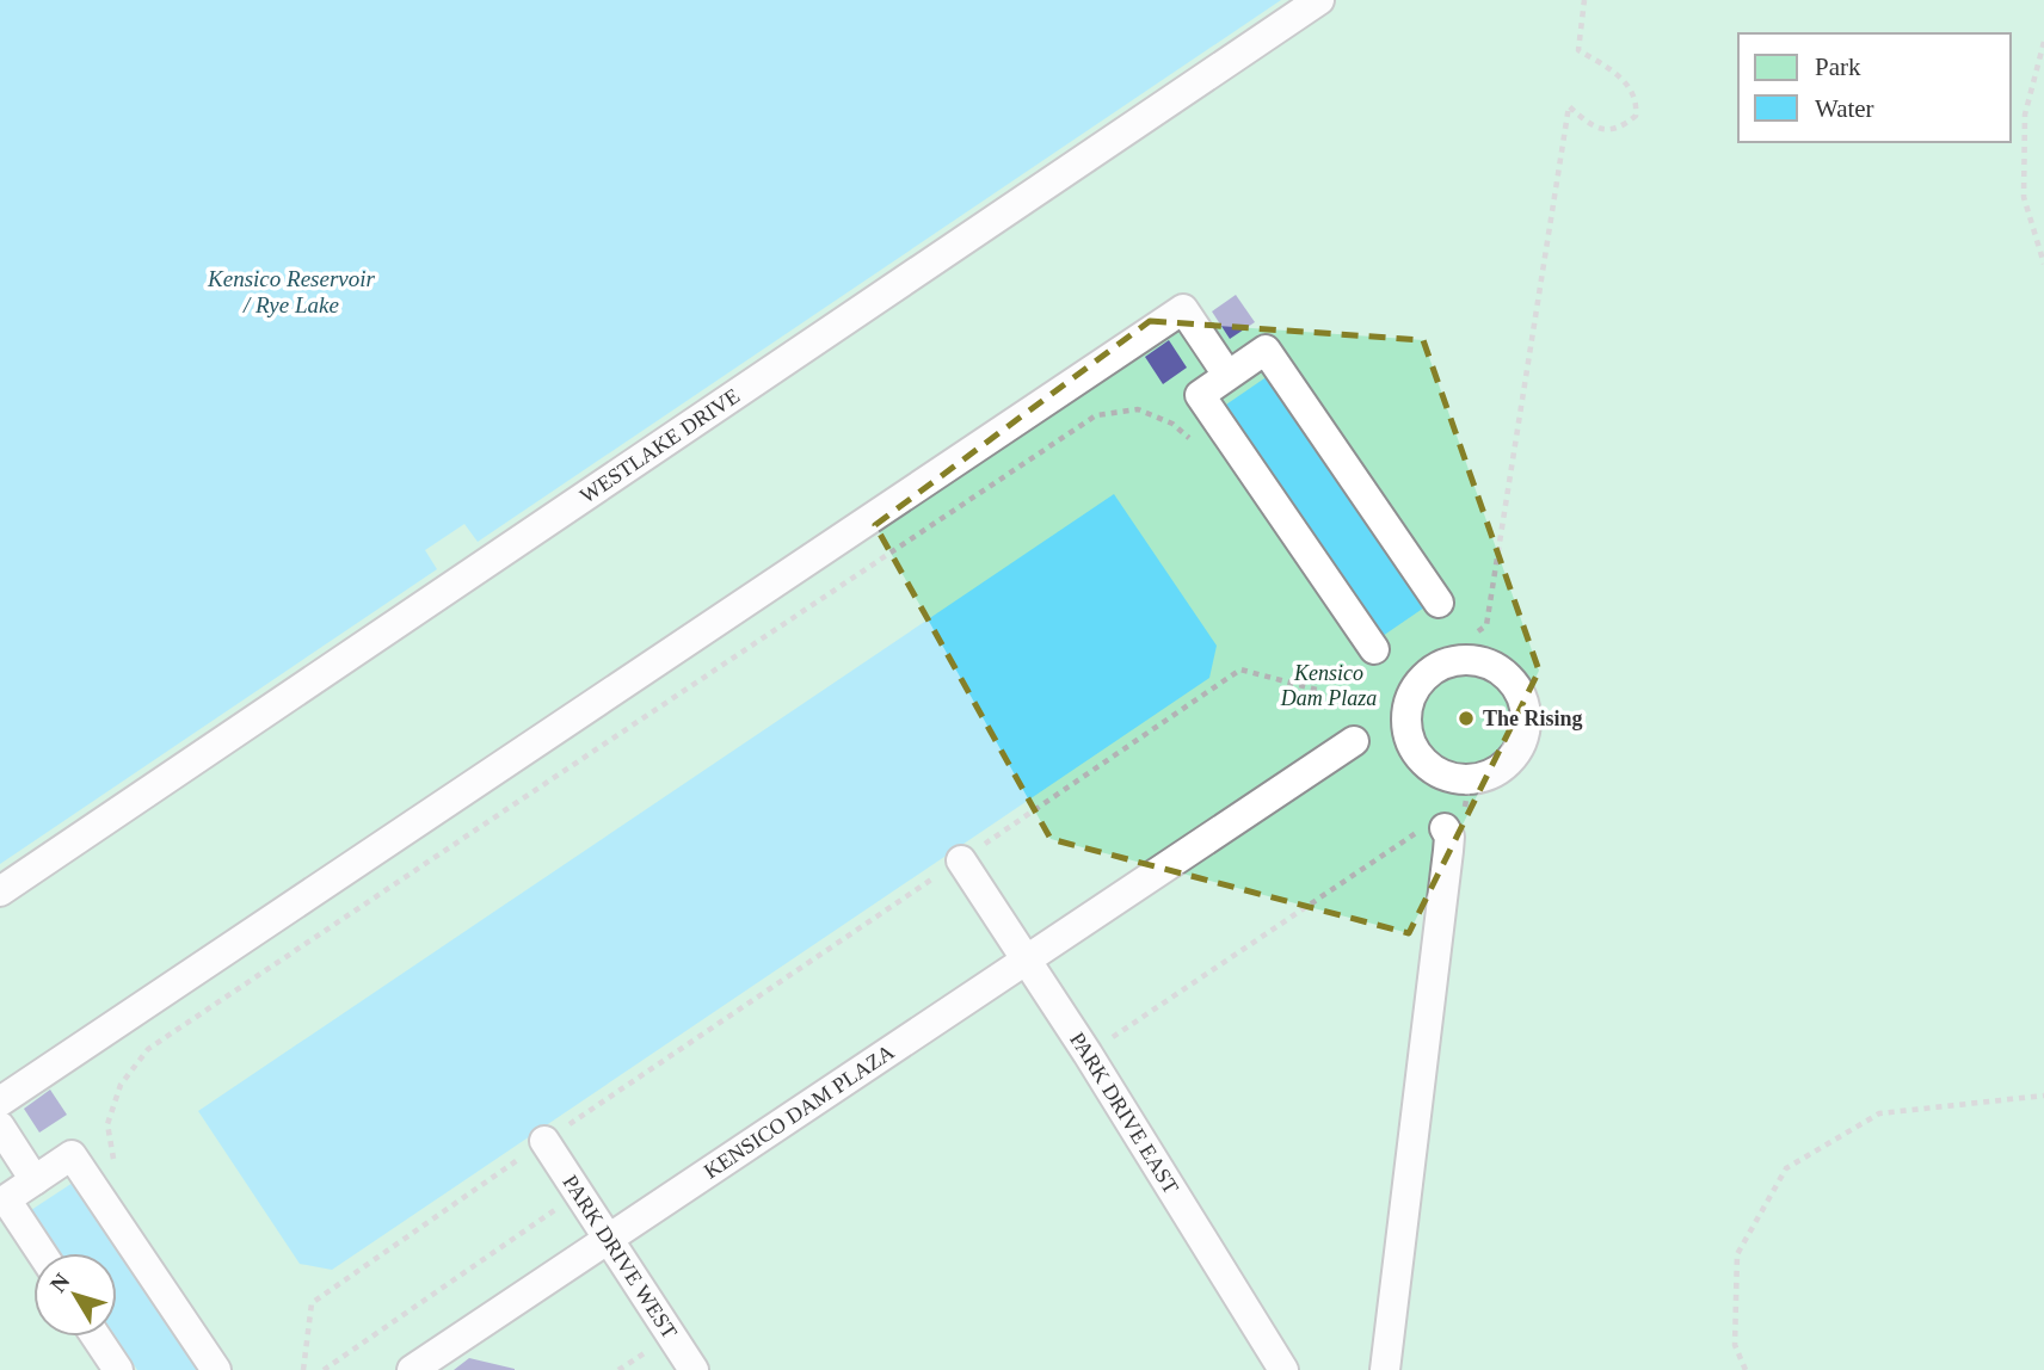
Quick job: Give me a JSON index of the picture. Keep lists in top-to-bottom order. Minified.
{"streets":{"street":["WESTLAKE DRIVE","KENSICO DAM PLAZA","PARK DRIVE EAST","PARK DRIVE WEST"]},"crossings":[["KENSICO DAM PLAZA","PARK DRIVE EAST"],["KENSICO DAM PLAZA","PARK DRIVE WEST"]],"water":["Kensico Reservoir / Rye Lake"],"parks":["Kensico Dam Plaza"],"places":["The Rising"],"legend":["Park","Water"],"north":"top left"}
